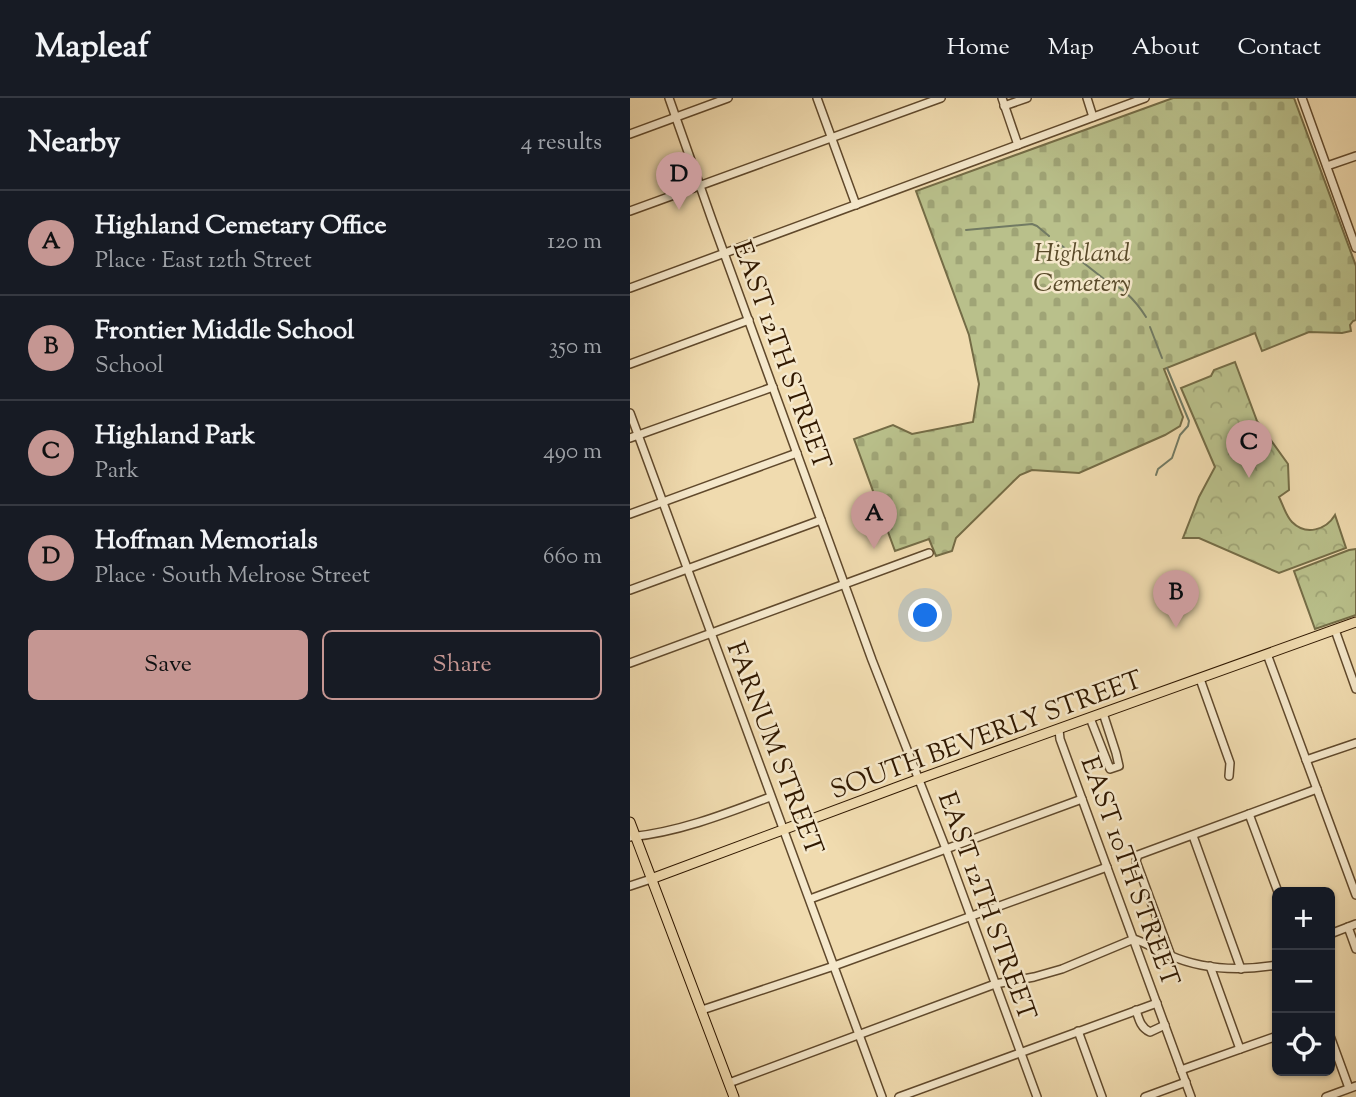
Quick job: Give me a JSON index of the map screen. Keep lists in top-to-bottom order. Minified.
{"streets":{"main road":["SOUTH BEVERLY STREET"],"street":["EAST 12TH STREET","FARNUM STREET","EAST 10TH STREET"]},"crossings":[["EAST 12TH STREET","SOUTH BEVERLY STREET"],["SOUTH BEVERLY STREET","FARNUM STREET"],["SOUTH BEVERLY STREET","EAST 10TH STREET"]],"parks":["Highland Cemetery"],"page":{"header":"Mapleaf","nav":["Home","Map","About","Contact"],"heading":["Nearby","4 results"],"pins":["D","C","A","B"],"list":[{"mark":"A","name":"Highland Cemetary Office","note":"Place · East 12th Street","value":"120 m"},{"mark":"B","name":"Frontier Middle School","note":"School","value":"350 m"},{"mark":"C","name":"Highland Park","note":"Park","value":"490 m"},{"mark":"D","name":"Hoffman Memorials","note":"Place · South Melrose Street","value":"660 m"}],"buttons":["Save","Share"],"map_buttons":["+","−"]}}
